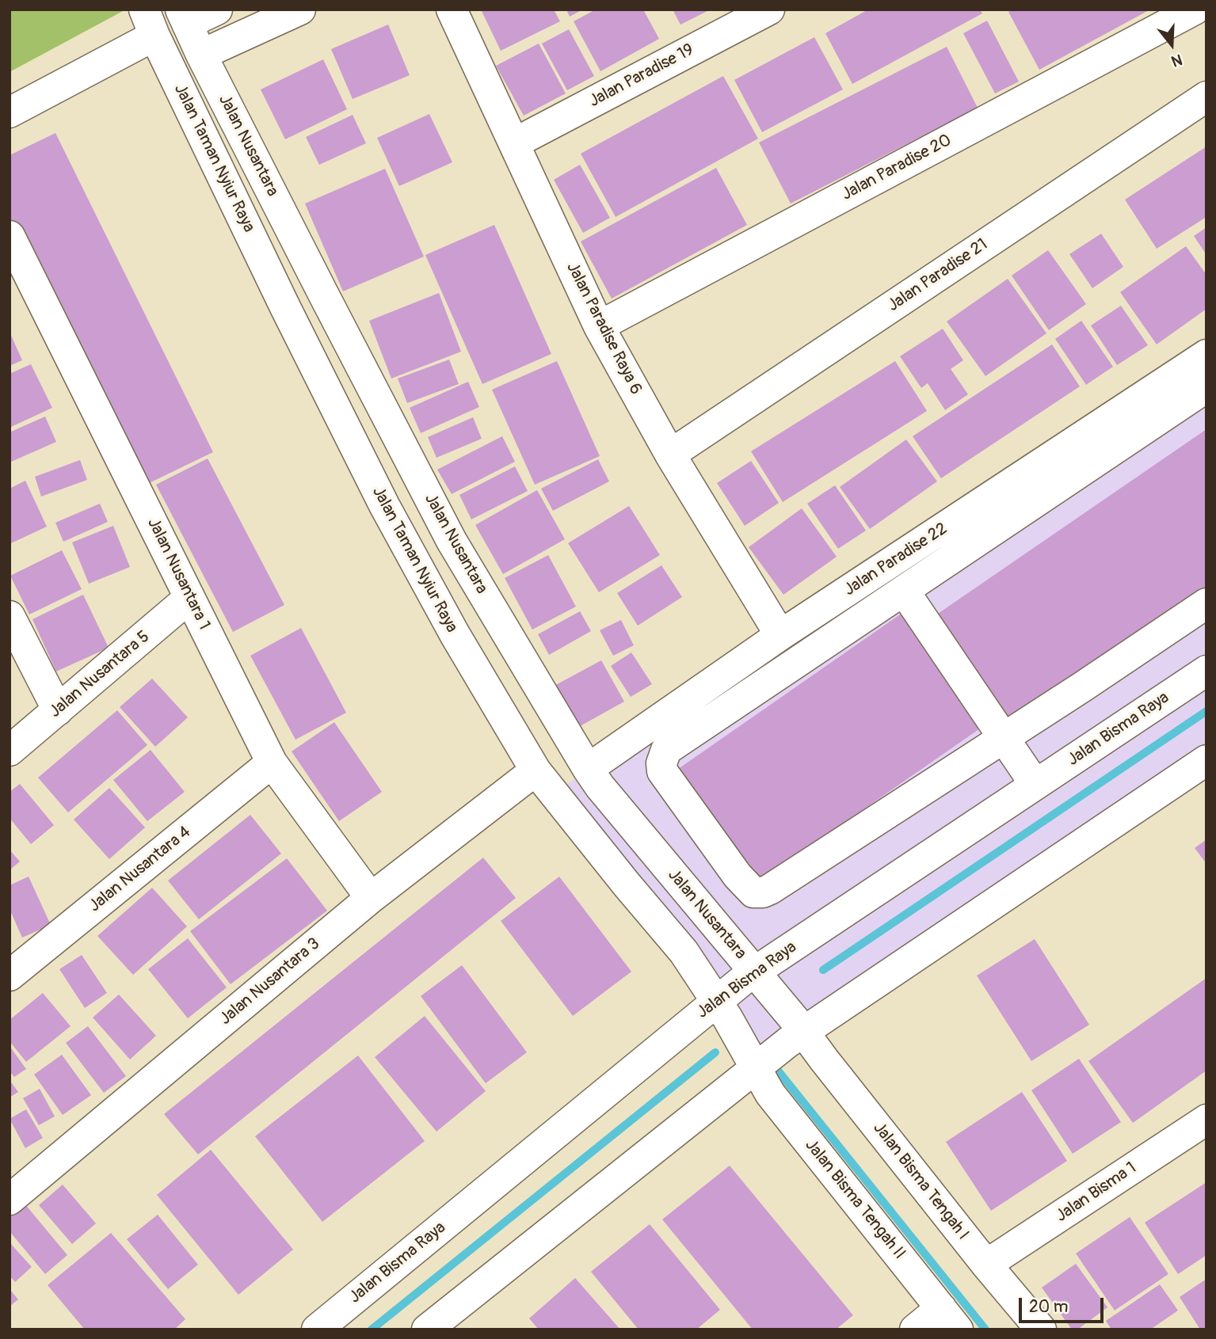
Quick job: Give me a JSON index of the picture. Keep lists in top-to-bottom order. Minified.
{"streets":{"street":["Jalan Paradise 19","Jalan Nusantara","Jalan Taman Nyiur Raya","Jalan Paradise 20","Jalan Paradise 21","Jalan Paradise Raya 6","Jalan Paradise 22","Jalan Nusantara 1","Jalan Nusantara 5","Jalan Bisma Raya","Jalan Nusantara 4","Jalan Nusantara 3","Jalan Bisma Tengah I","Jalan Bisma 1","Jalan Bisma Tengah II"]},"crossings":[["Jalan Paradise 19","Jalan Paradise Raya 6"],["Jalan Nusantara","Jalan Taman Nyiur Raya"],["Jalan Nusantara","Jalan Paradise 22"],["Jalan Nusantara","Jalan Bisma Raya"],["Jalan Nusantara","Jalan Bisma Tengah I"],["Jalan Nusantara","Jalan Bisma Tengah II"],["Jalan Taman Nyiur Raya","Jalan Bisma Raya"],["Jalan Taman Nyiur Raya","Jalan Nusantara 3"],["Jalan Taman Nyiur Raya","Jalan Bisma Tengah I"],["Jalan Taman Nyiur Raya","Jalan Bisma Tengah II"],["Jalan Paradise 20","Jalan Paradise Raya 6"],["Jalan Paradise 21","Jalan Paradise Raya 6"],["Jalan Paradise Raya 6","Jalan Paradise 22"],["Jalan Nusantara 1","Jalan Nusantara 5"],["Jalan Nusantara 1","Jalan Nusantara 4"],["Jalan Nusantara 1","Jalan Nusantara 3"],["Jalan Bisma Tengah I","Jalan Bisma 1"],["Jalan Bisma Tengah I","Jalan Bisma Tengah II"]],"scale_bar":"20 m","north":"bottom"}
